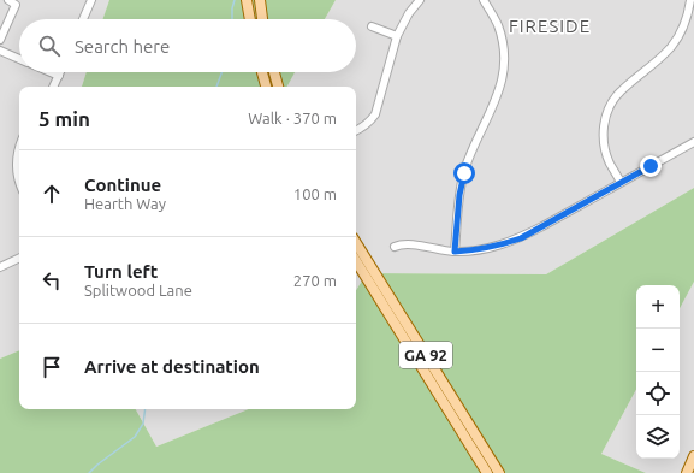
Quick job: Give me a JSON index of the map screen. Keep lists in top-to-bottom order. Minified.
{"streets":{"main road":["GA 92"]},"districts":["FIRESIDE"],"page":{"search":"Search here","heading":["5 min","Walk · 370 m"],"list":[["Continue","Hearth Way","100 m"],["Turn left","Splitwood Lane","270 m"],"Arrive at destination"],"map_buttons":["+","−"]}}
